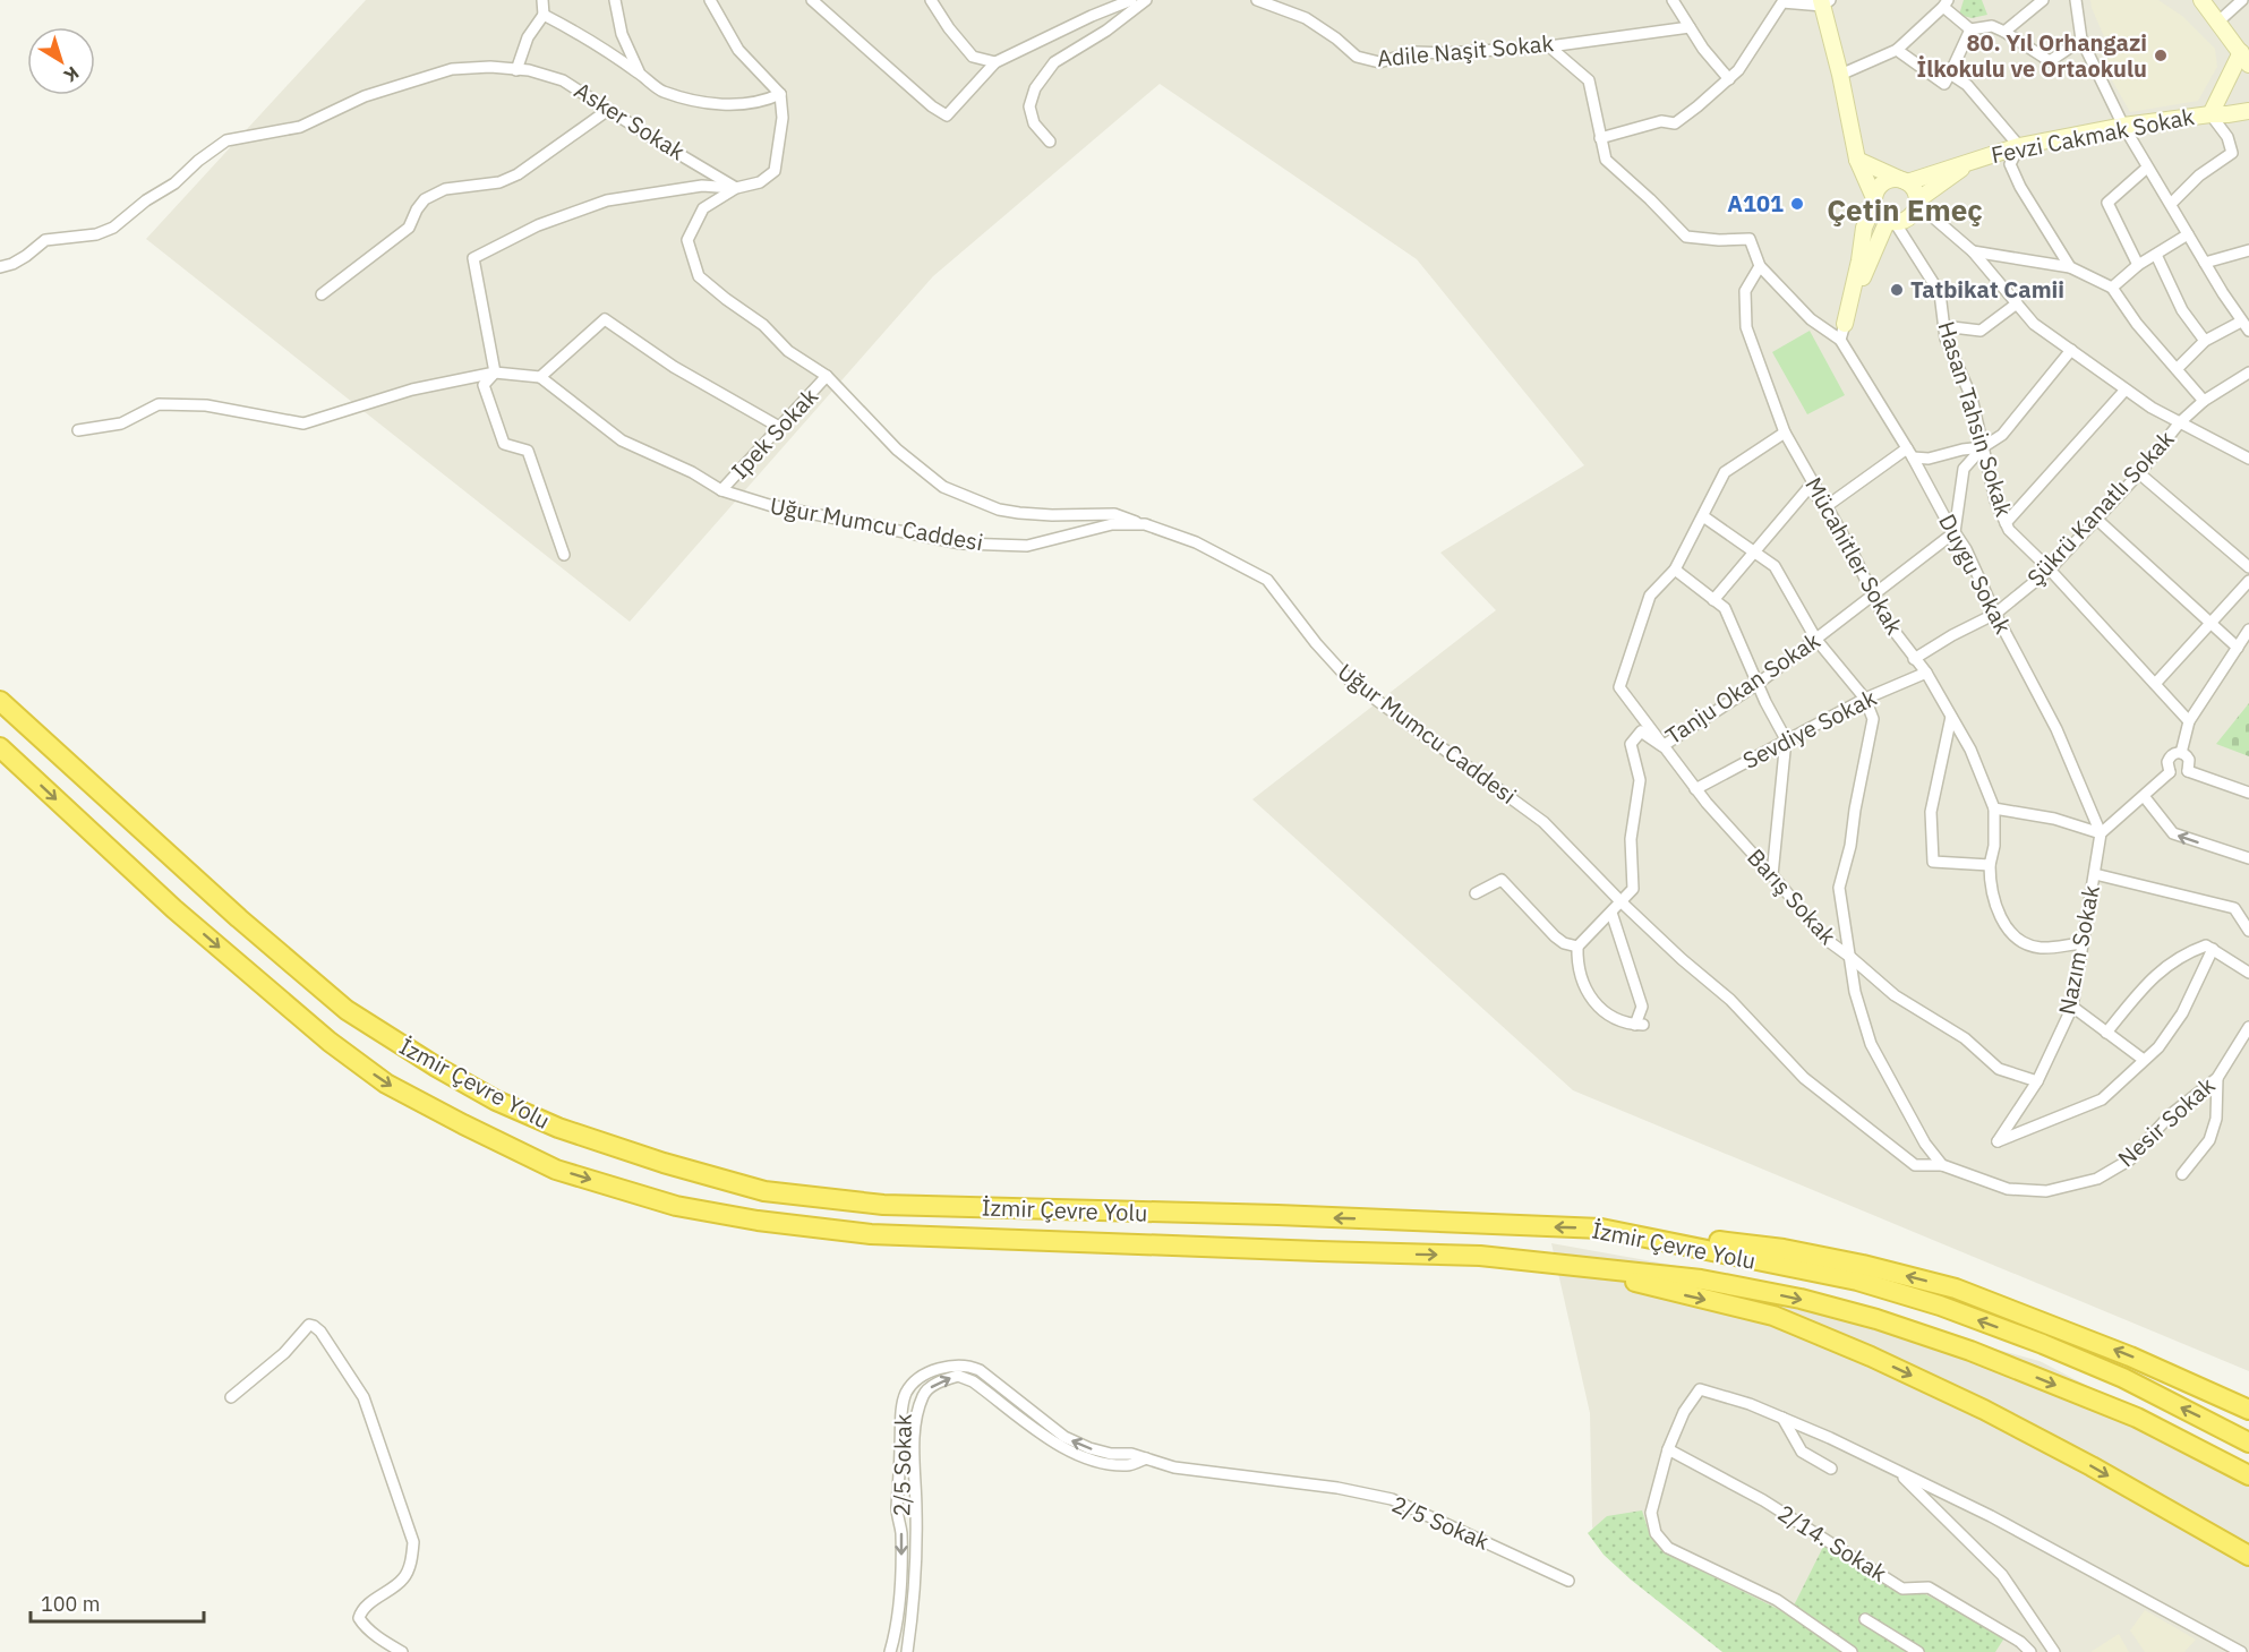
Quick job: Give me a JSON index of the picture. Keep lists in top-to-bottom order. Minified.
{"streets":{"highway":["İzmir Çevre Yolu"],"street":["Adile Naşit Sokak","Asker Sokak","Fevzi Cakmak Sokak","Hasan Tahsin Sokak","Ipek Sokak","Şükrü Kanatlı Sokak","Uğur Mumcu Caddesi","Mücahitler Sokak","Duygu Sokak","Tanju Okan Sokak","Sevdiye Sokak","Barış Sokak","Nazım Sokak","Nesir Sokak","2/5 Sokak","2/14. Sokak"]},"crossings":[["Fevzi Cakmak Sokak","Hasan Tahsin Sokak"],["Hasan Tahsin Sokak","Şükrü Kanatlı Sokak"],["Ipek Sokak","Uğur Mumcu Caddesi"],["Şükrü Kanatlı Sokak","Mücahitler Sokak"],["Şükrü Kanatlı Sokak","Duygu Sokak"],["Uğur Mumcu Caddesi","Tanju Okan Sokak"],["Uğur Mumcu Caddesi","Nesir Sokak"],["Mücahitler Sokak","Tanju Okan Sokak"],["Mücahitler Sokak","Sevdiye Sokak"],["Duygu Sokak","Tanju Okan Sokak"],["Duygu Sokak","Nazım Sokak"],["Tanju Okan Sokak","Barış Sokak"],["Sevdiye Sokak","Barış Sokak"],["Barış Sokak","Nazım Sokak"]],"districts":["Çetin Emeç"],"places":["80. Yıl Orhangazi İlkokulu ve Ortaokulu","A101","Tatbikat Camii"],"scale_bar":"100 m","north":"bottom right"}
